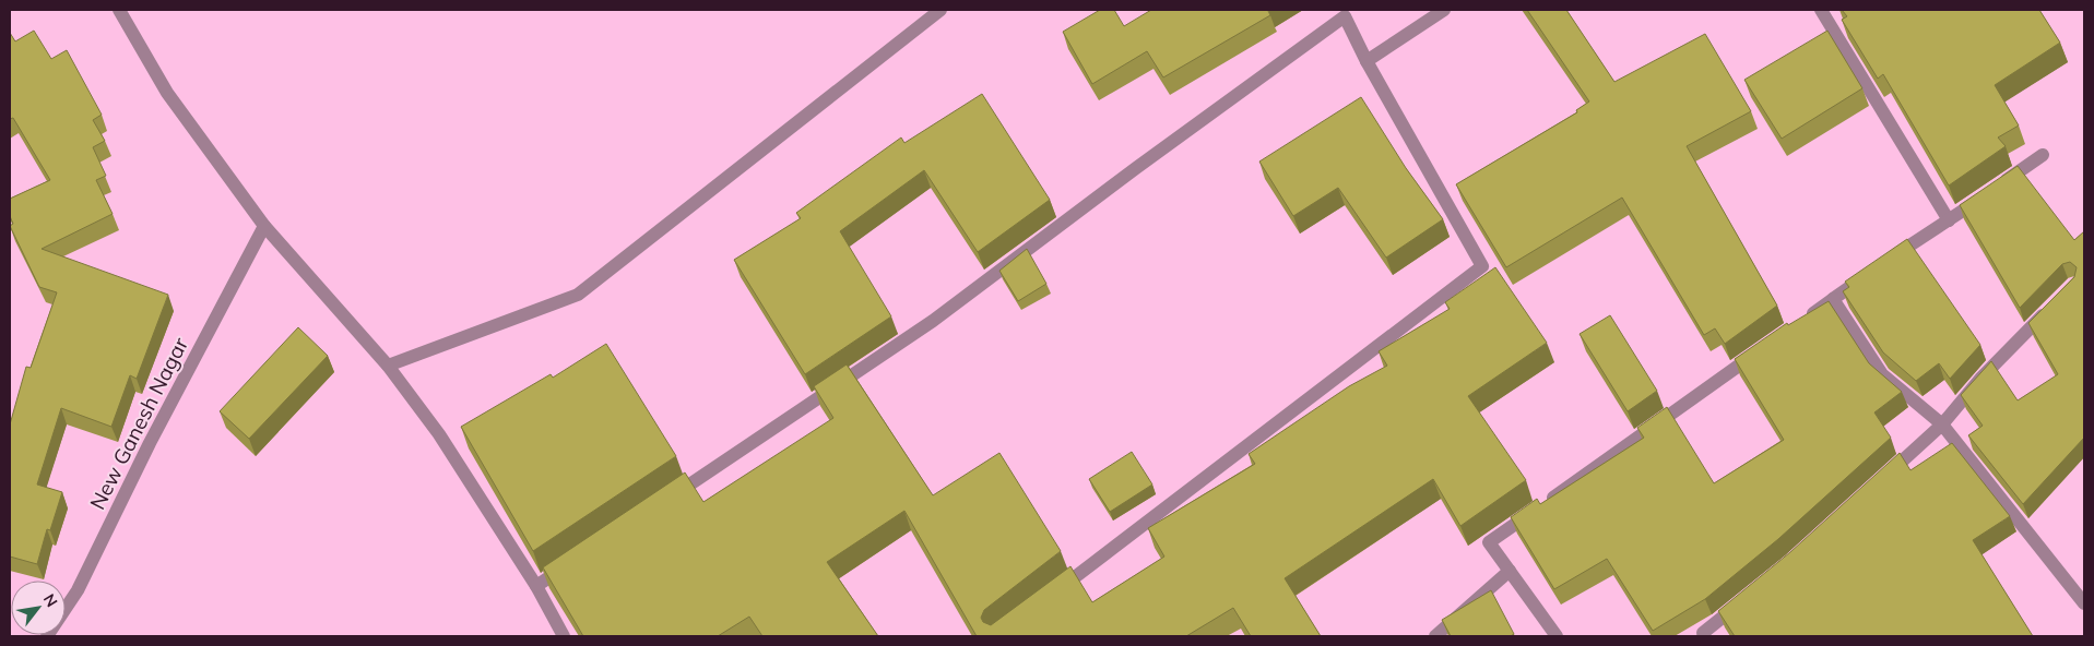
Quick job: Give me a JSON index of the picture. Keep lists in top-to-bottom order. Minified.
{"streets":{"street":["New Ganesh Nagar"]},"north":"top right"}
